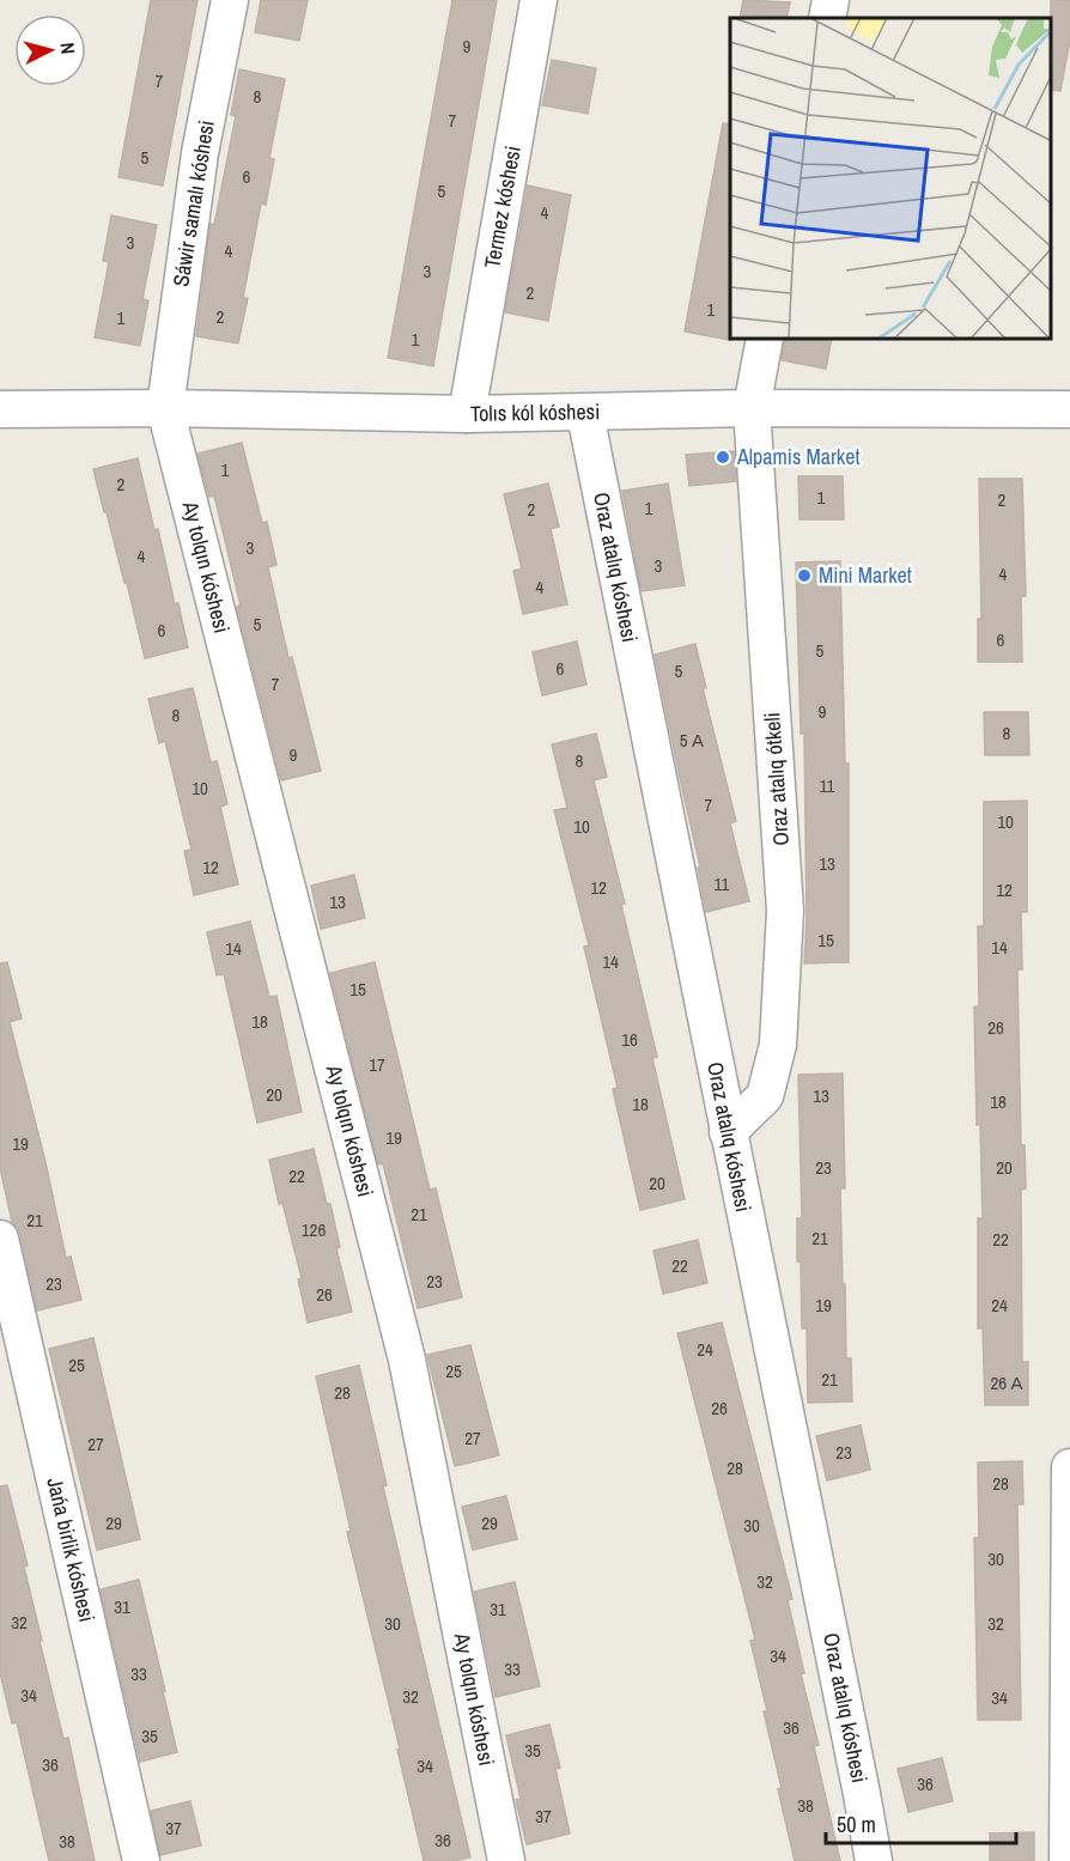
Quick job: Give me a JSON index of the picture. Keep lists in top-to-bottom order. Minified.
{"streets":{"street":["Sáwir samalı kóshesi","Termez kóshesi","Tolıs kól kóshesi","Ay tolqın kóshesi","Oraz atalıq kóshesi","Oraz atalıq ótkeli","Jańa birlik kóshesi"]},"crossings":[["Sáwir samalı kóshesi","Tolıs kól kóshesi"],["Sáwir samalı kóshesi","Ay tolqın kóshesi"],["Termez kóshesi","Tolıs kól kóshesi"],["Tolıs kól kóshesi","Ay tolqın kóshesi"],["Tolıs kól kóshesi","Oraz atalıq kóshesi"],["Tolıs kól kóshesi","Oraz atalıq ótkeli"],["Oraz atalıq kóshesi","Oraz atalıq ótkeli"]],"places":["Alpamis Market","Mini Market"],"house_numbers":["9","7","8","7","5","6","5","4","3","4","3","2","1","2","1","1","1","2","1","2","1","2","3","4","3","4","4","5","6","6","5","6","5","7","9","8","8","5 А","9","8","11","10","7","10","10","13","12","11","12","12","13","15","14","14","14","15","18","26","16","17","20","13","18","18","19","19","23","20","22","20","21","21","126","21","22","22","23","23","26","19","24","24","25","25","21","26 А","28","26","27","27","23","28","28","29","29","30","30","32","31","31","32","30","32","34","33","33","34","32","34","36","35","35","36","34","36","38","37","37","36","38"],"scale_bar":"50 m","north":"right"}
